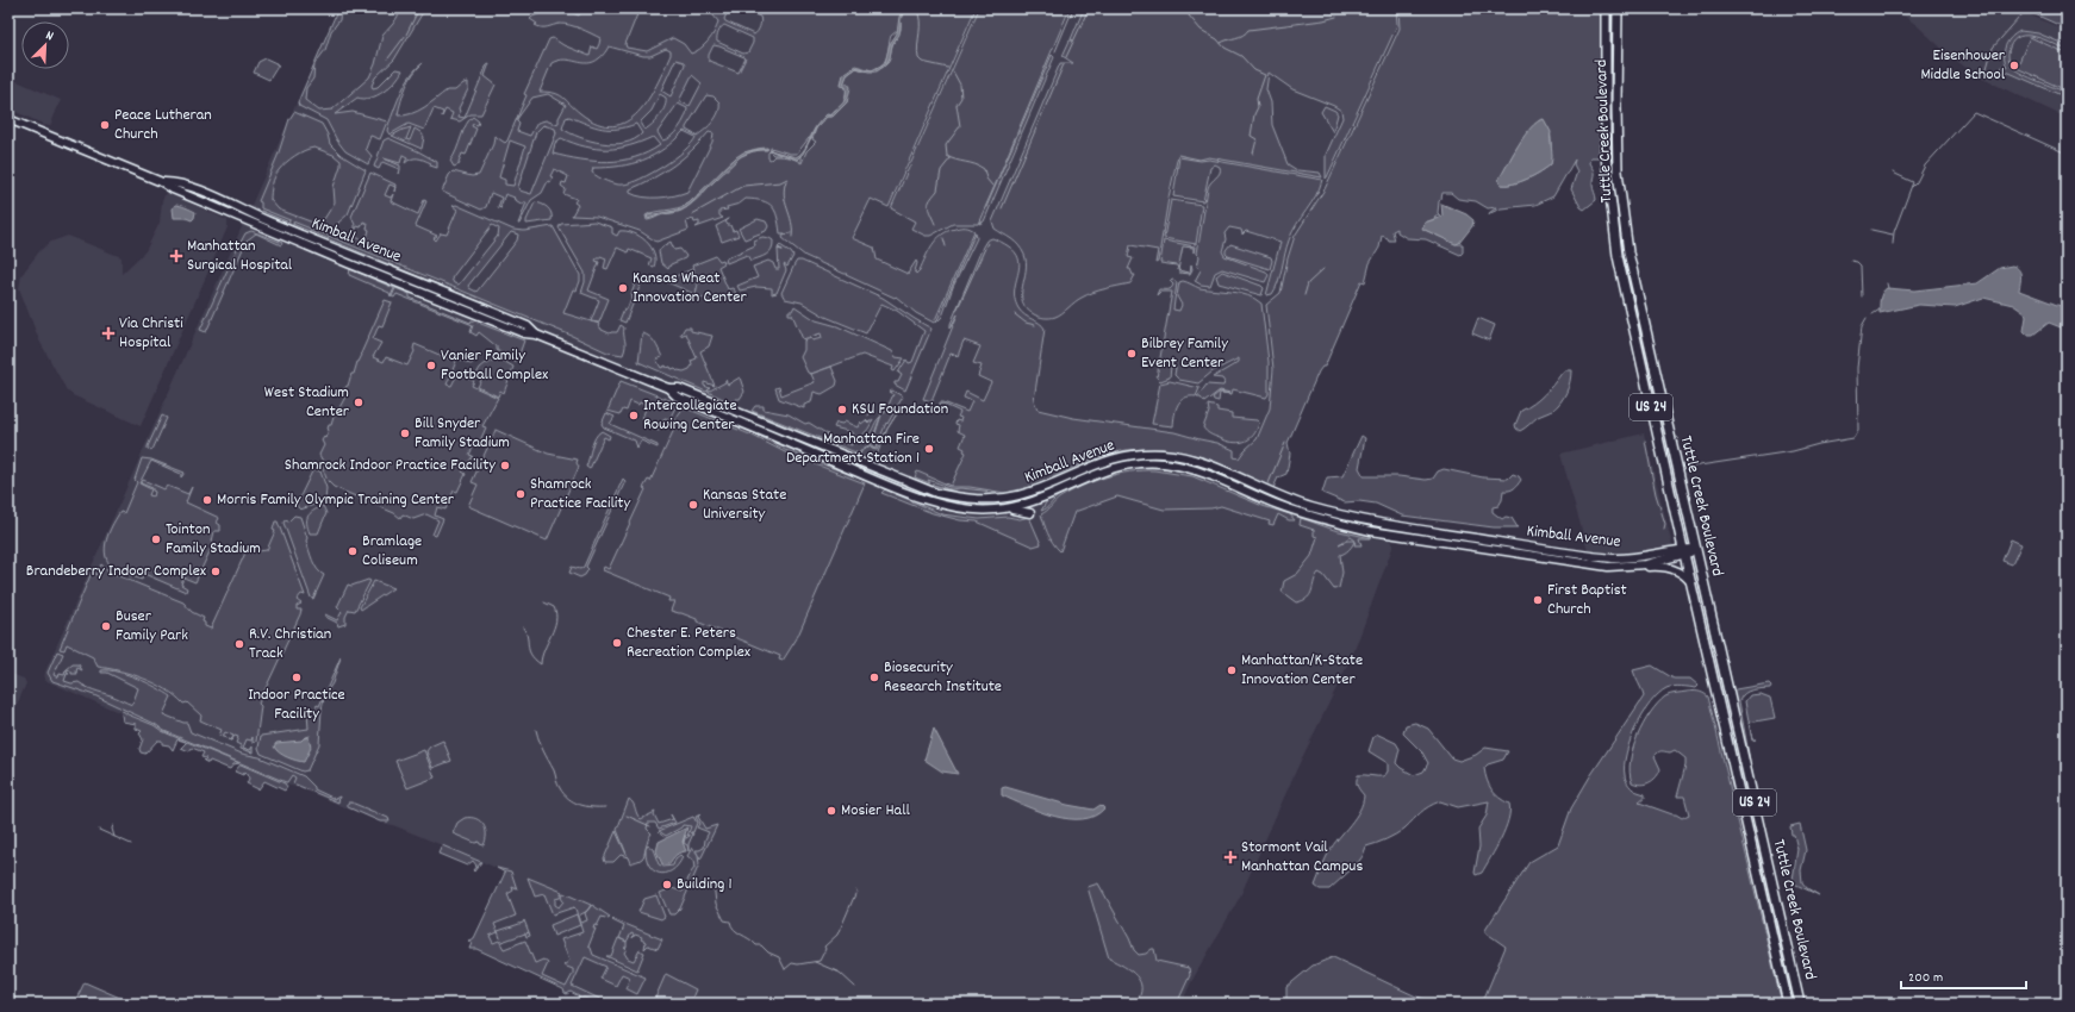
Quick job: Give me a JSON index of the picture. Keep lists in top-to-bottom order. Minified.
{"streets":{"highway":["Tuttle Creek Boulevard","US 24"],"main road":["Kimball Avenue"]},"crossings":[["Tuttle Creek Boulevard","Kimball Avenue"]],"places":{"other":["Eisenhower Middle School","Peace Lutheran Church","Kansas Wheat Innovation Center","Bilbrey Family Event Center","Vanier Family Football Complex","West Stadium Center","KSU Foundation","Intercollegiate Rowing Center","Bill Snyder Family Stadium","Manhattan Fire Department Station 1","Shamrock Indoor Practice Facility","Shamrock Practice Facility","Morris Family Olympic Training Center","Kansas State University","Tointon Family Stadium","Bramlage Coliseum","Brandeberry Indoor Complex","First Baptist Church","Buser Family Park","Chester E. Peters Recreation Complex","R.V. Christian Track","Manhattan/K-State Innovation Center","Indoor Practice Facility","Biosecurity Research Institute","Mosier Hall","Building 1"],"health":["Manhattan Surgical Hospital","Via Christi Hospital","Stormont Vail Manhattan Campus"]},"scale_bar":"200 m","north":"top right"}
